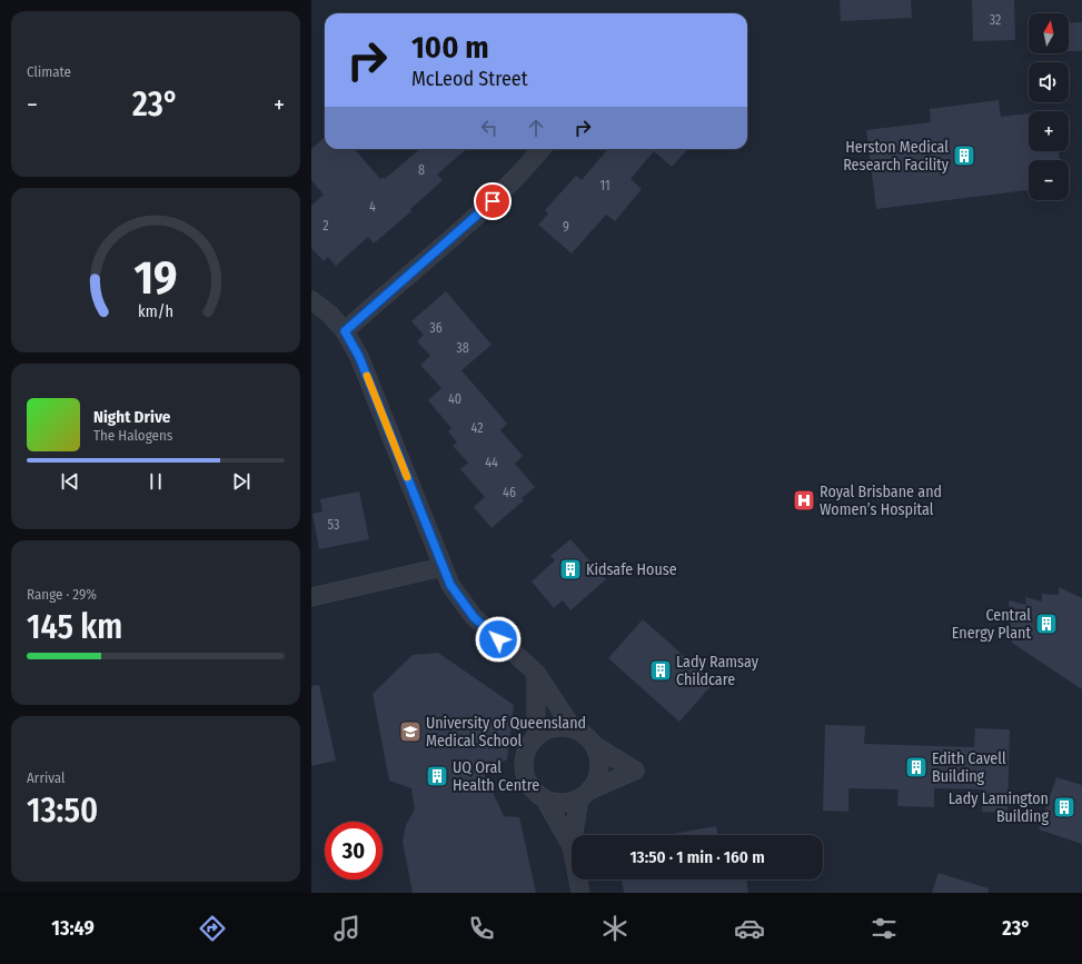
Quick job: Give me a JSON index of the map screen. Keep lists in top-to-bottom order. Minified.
{"places":{"building":["Herston Medical Research Facility","Kidsafe House","Central Energy Plant","Lady Ramsay Childcare","Edith Cavell Building","UQ Oral Health Centre","Lady Lamington Building"],"hospital":["Royal Brisbane and Women’s Hospital"],"school or university":["University of Queensland Medical School"]},"house_numbers":["32","8","11","4","2","9","36","38","40","42","44","46","53"],"north":"top","page":{"tile":["Climate",["Range · 29%","145 km"],["Arrival","13:50"]],"map_buttons":["+","−"],"turn":["100 m","McLeod Street"],"heat":["−","23°","+"],"song":["Night Drive","The Halogens"],"limit":"30","trip":"13:50 · 1 min · 160 m","tabs":["13:49","23°"],"gauge":["19","km/h"]}}
